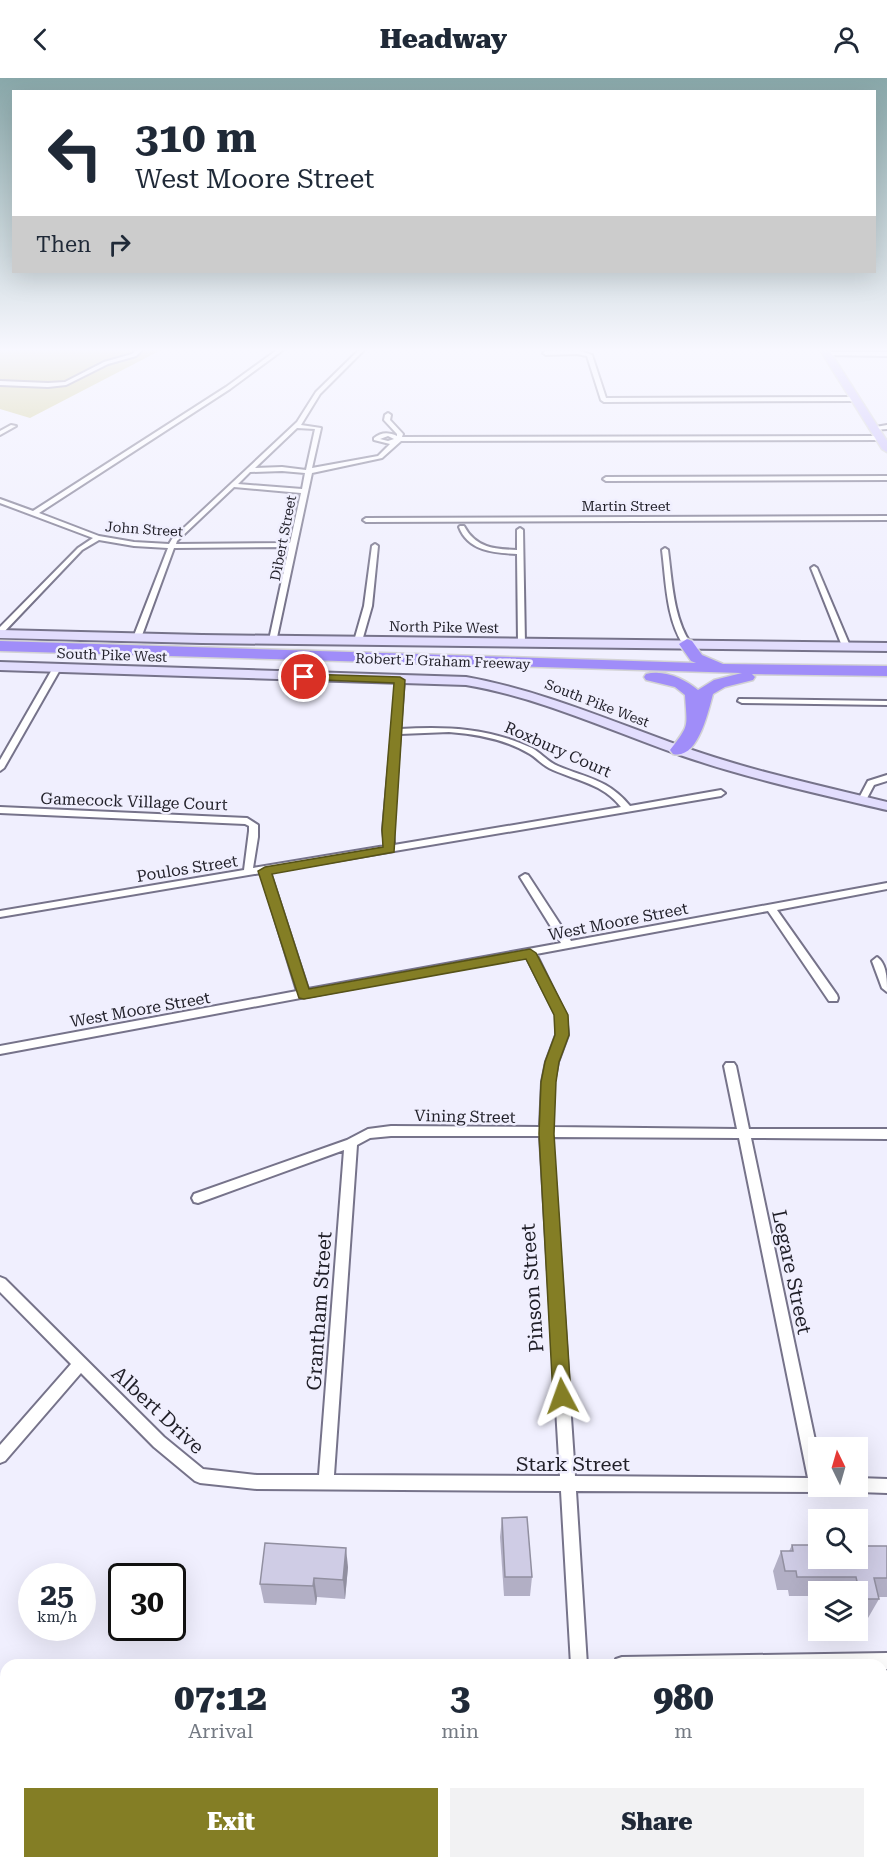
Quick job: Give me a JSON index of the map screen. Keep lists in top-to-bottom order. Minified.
{"streets":{"highway":["Robert E Graham Freeway"],"main road":["North Pike West","South Pike West"],"street":["Martin Street","John Street","Dibert Street","Roxbury Court","Gamecock Village Court","Poulos Street","West Moore Street","Vining Street","Legare Street","Pinson Street","Grantham Street","Albert Drive","Stark Street"]},"crossings":[["John Street","Dibert Street"],["Dibert Street","North Pike West"],["Roxbury Court","Poulos Street"],["Gamecock Village Court","Poulos Street"],["West Moore Street","Pinson Street"],["Vining Street","Legare Street"],["Vining Street","Pinson Street"],["Vining Street","Grantham Street"],["Pinson Street","Stark Street"],["Grantham Street","Albert Drive"],["Grantham Street","Stark Street"],["Albert Drive","Stark Street"]],"north":"top","page":{"header":"Headway","turn":["310 m","West Moore Street"],"then":"Then","speed":"25 km/h","limit":"30","eta":["07:12","Arrival","3","min","980","m"],"buttons":["Exit","Share"]}}
